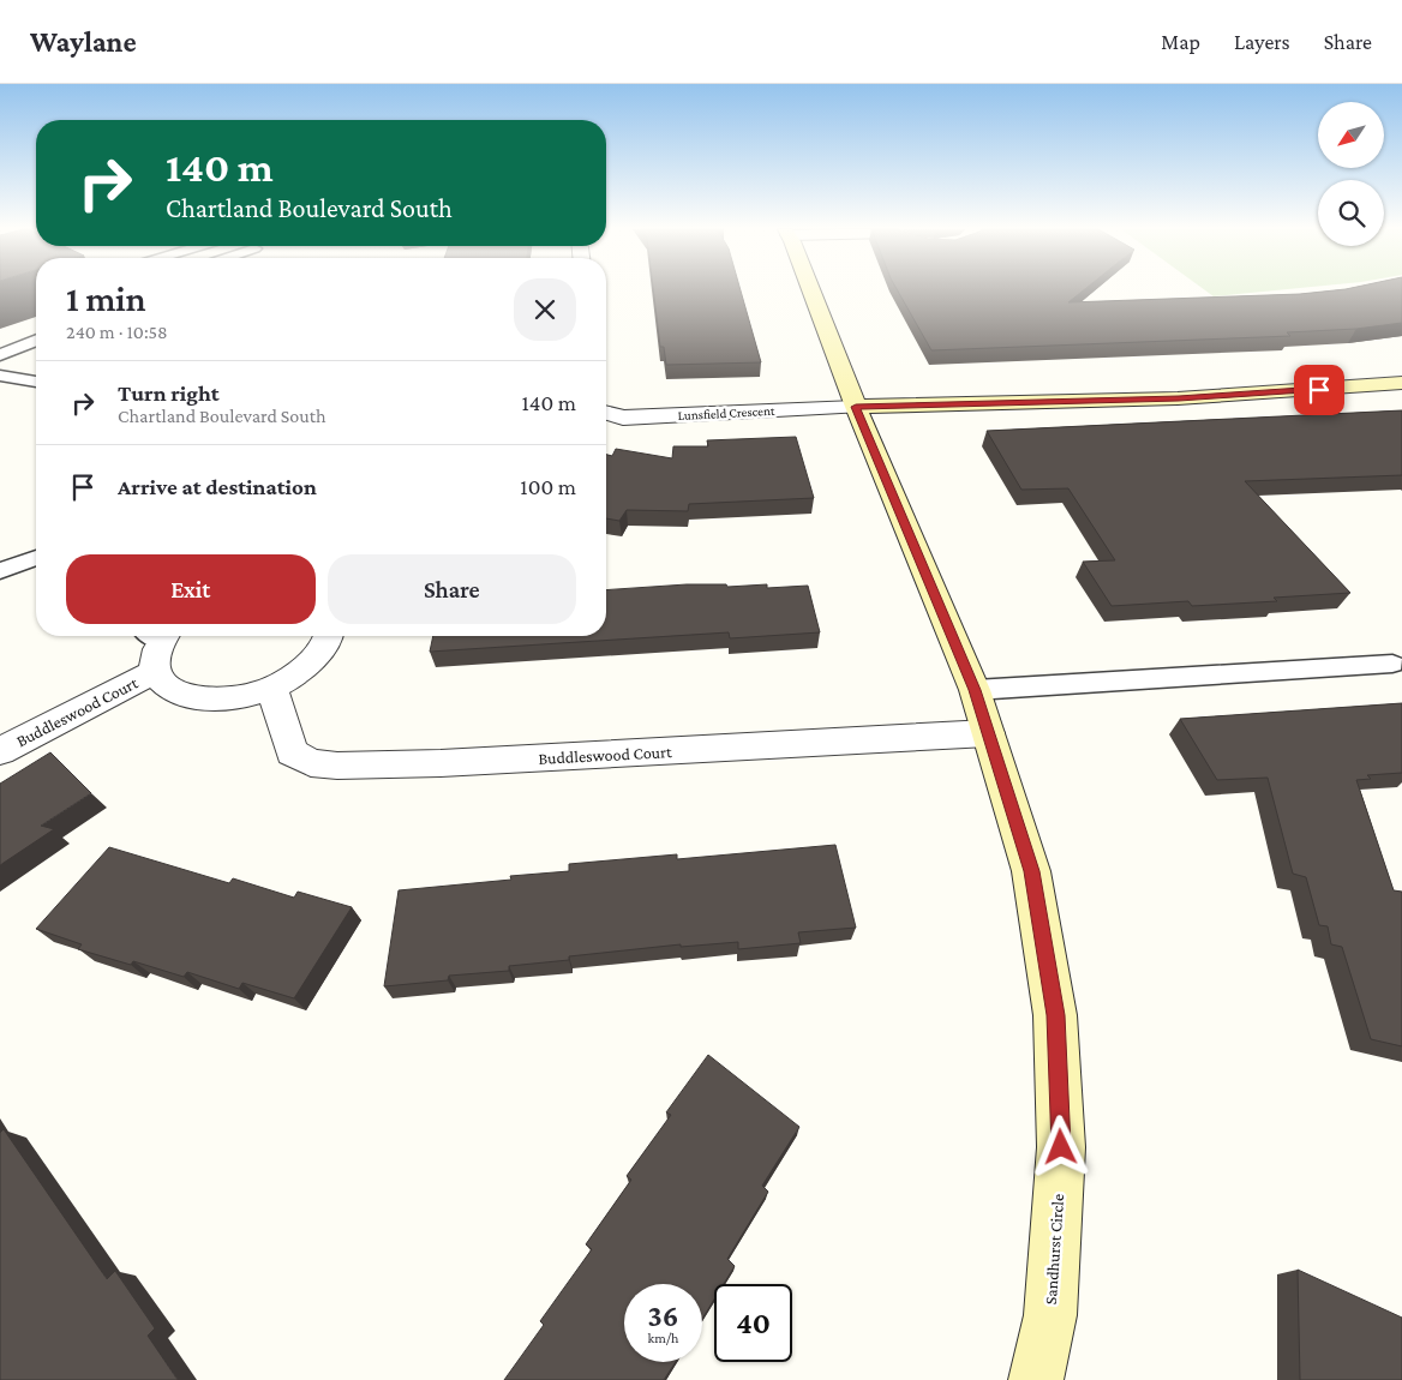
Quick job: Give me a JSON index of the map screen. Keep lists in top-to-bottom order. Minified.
{"streets":{"street":["Lunsfield Crescent","Buddleswood Court","Sandhurst Circle"]},"crossings":[["Lunsfield Crescent","Sandhurst Circle"],["Buddleswood Court","Sandhurst Circle"]],"north":"bottom left","page":{"header":"Waylane","nav":["Map","Layers","Share"],"turn":["140 m","Chartland Boulevard South"],"heading":["1 min","240 m · 10:58"],"list":[{"name":"Turn right","note":"Chartland Boulevard South","value":"140 m"},{"name":"Arrive at destination","value":"100 m"}],"buttons":["Exit","Share"],"speed":"36 km/h","limit":"40"}}
